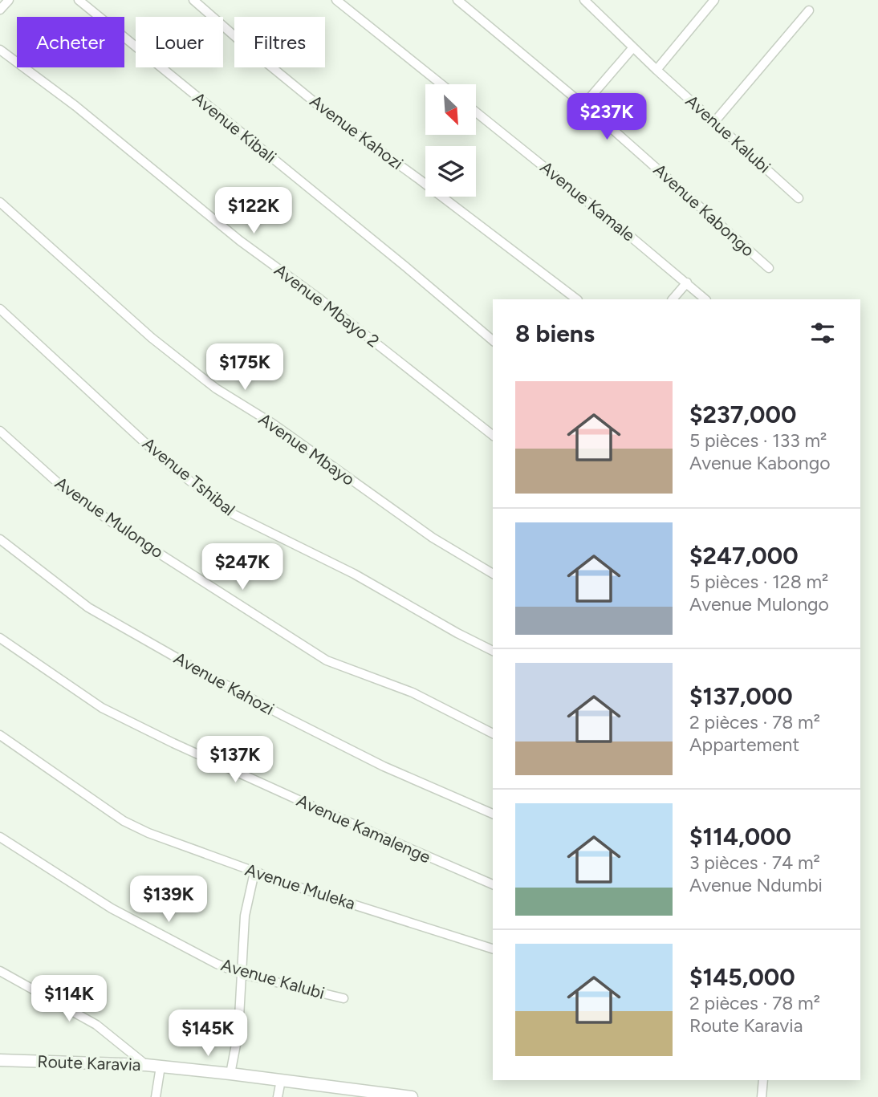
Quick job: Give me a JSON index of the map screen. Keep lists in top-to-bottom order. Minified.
{"streets":{"street":["Avenue Kibali","Avenue Kahozi","Avenue Kalubi","Avenue Kamale","Avenue Kabongo","Avenue Mbayo 2","Avenue Mbayo","Avenue Tshibal","Avenue Mulongo","Avenue Kamalenge","Avenue Muleka","Route Karavia"]},"north":"bottom right","page":{"chip":["Acheter","Louer","Filtres"],"price":["$237K","$122K","$175K","$247K","$137K","$139K","$114K","$145K"],"heading":"8 biens","list":[{"name":"$237,000","note":"5 pièces · 133 m² · Avenue Kabongo"},{"name":"$247,000","note":"5 pièces · 128 m² · Avenue Mulongo"},{"name":"$137,000","note":"2 pièces · 78 m² · Appartement"},{"name":"$114,000","note":"3 pièces · 74 m² · Avenue Ndumbi"},{"name":"$145,000","note":"2 pièces · 78 m² · Route Karavia"}]}}
